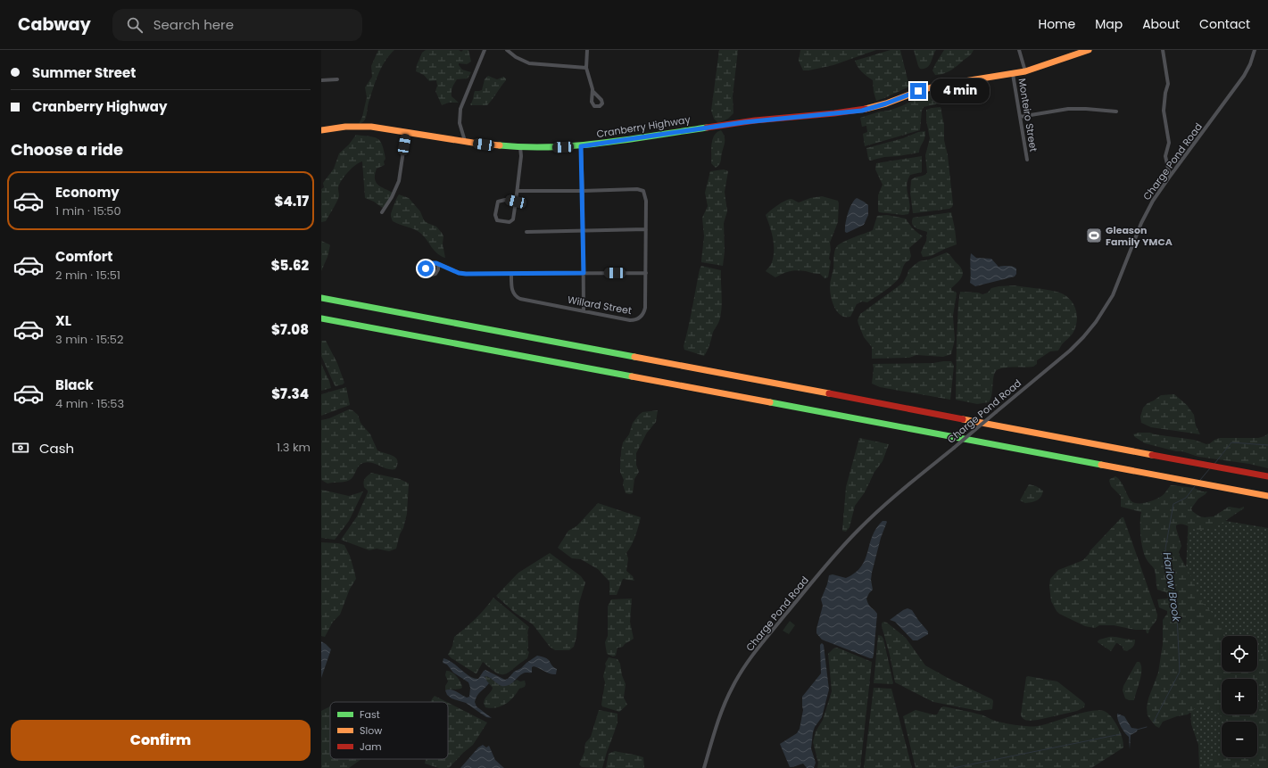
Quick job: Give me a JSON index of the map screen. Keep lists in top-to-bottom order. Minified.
{"streets":{"main road":["Cranberry Highway"],"street":["Monteiro Street","Charge Pond Road","Willard Street"]},"crossings":[["Monteiro Street","Cranberry Highway"]],"water":["Harlow Brook"],"places":{"sports":["Gleason Family YMCA"]},"legend":["Fast","Slow","Jam"],"page":{"header":"Cabway","search":"Search here","nav":["Home","Map","About","Contact"],"banner":["Summer Street","Cranberry Highway"],"bubble":"4 min","heading":"Choose a ride","list":[{"name":"Economy","note":"1 min · 15:50","value":"$4.17"},{"name":"Comfort","note":"2 min · 15:51","value":"$5.62"},{"name":"XL","note":"3 min · 15:52","value":"$7.08"},{"name":"Black","note":"4 min · 15:53","value":"$7.34"}],"pay":["Cash","1.3 km"],"map_buttons":["+","−"],"buttons":"Confirm"}}
